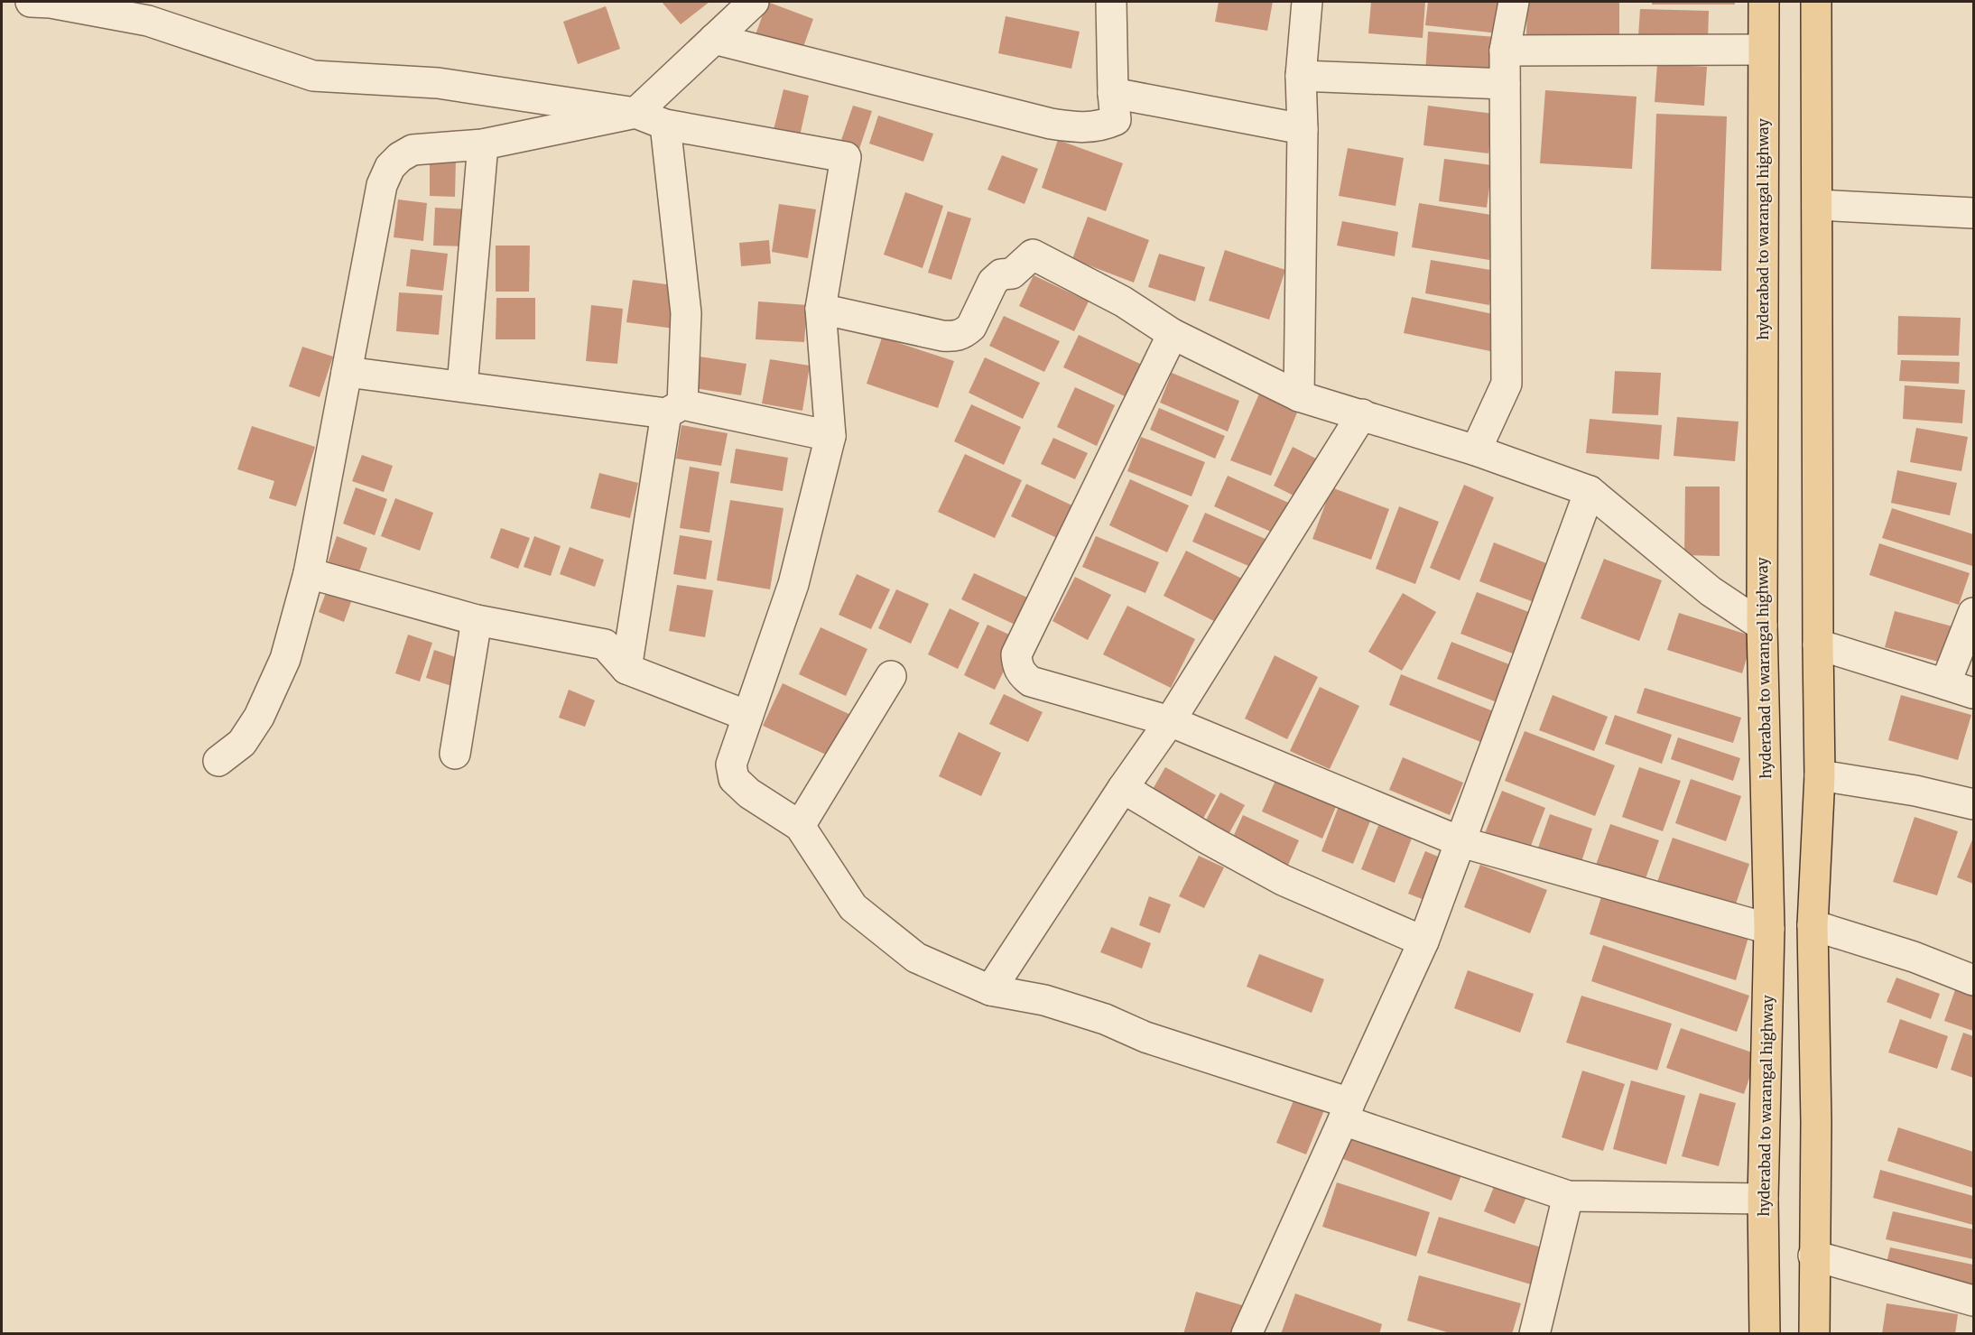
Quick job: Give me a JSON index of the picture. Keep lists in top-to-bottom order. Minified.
{"streets":{"main road":["hyderabad to warangal highway"]}}
